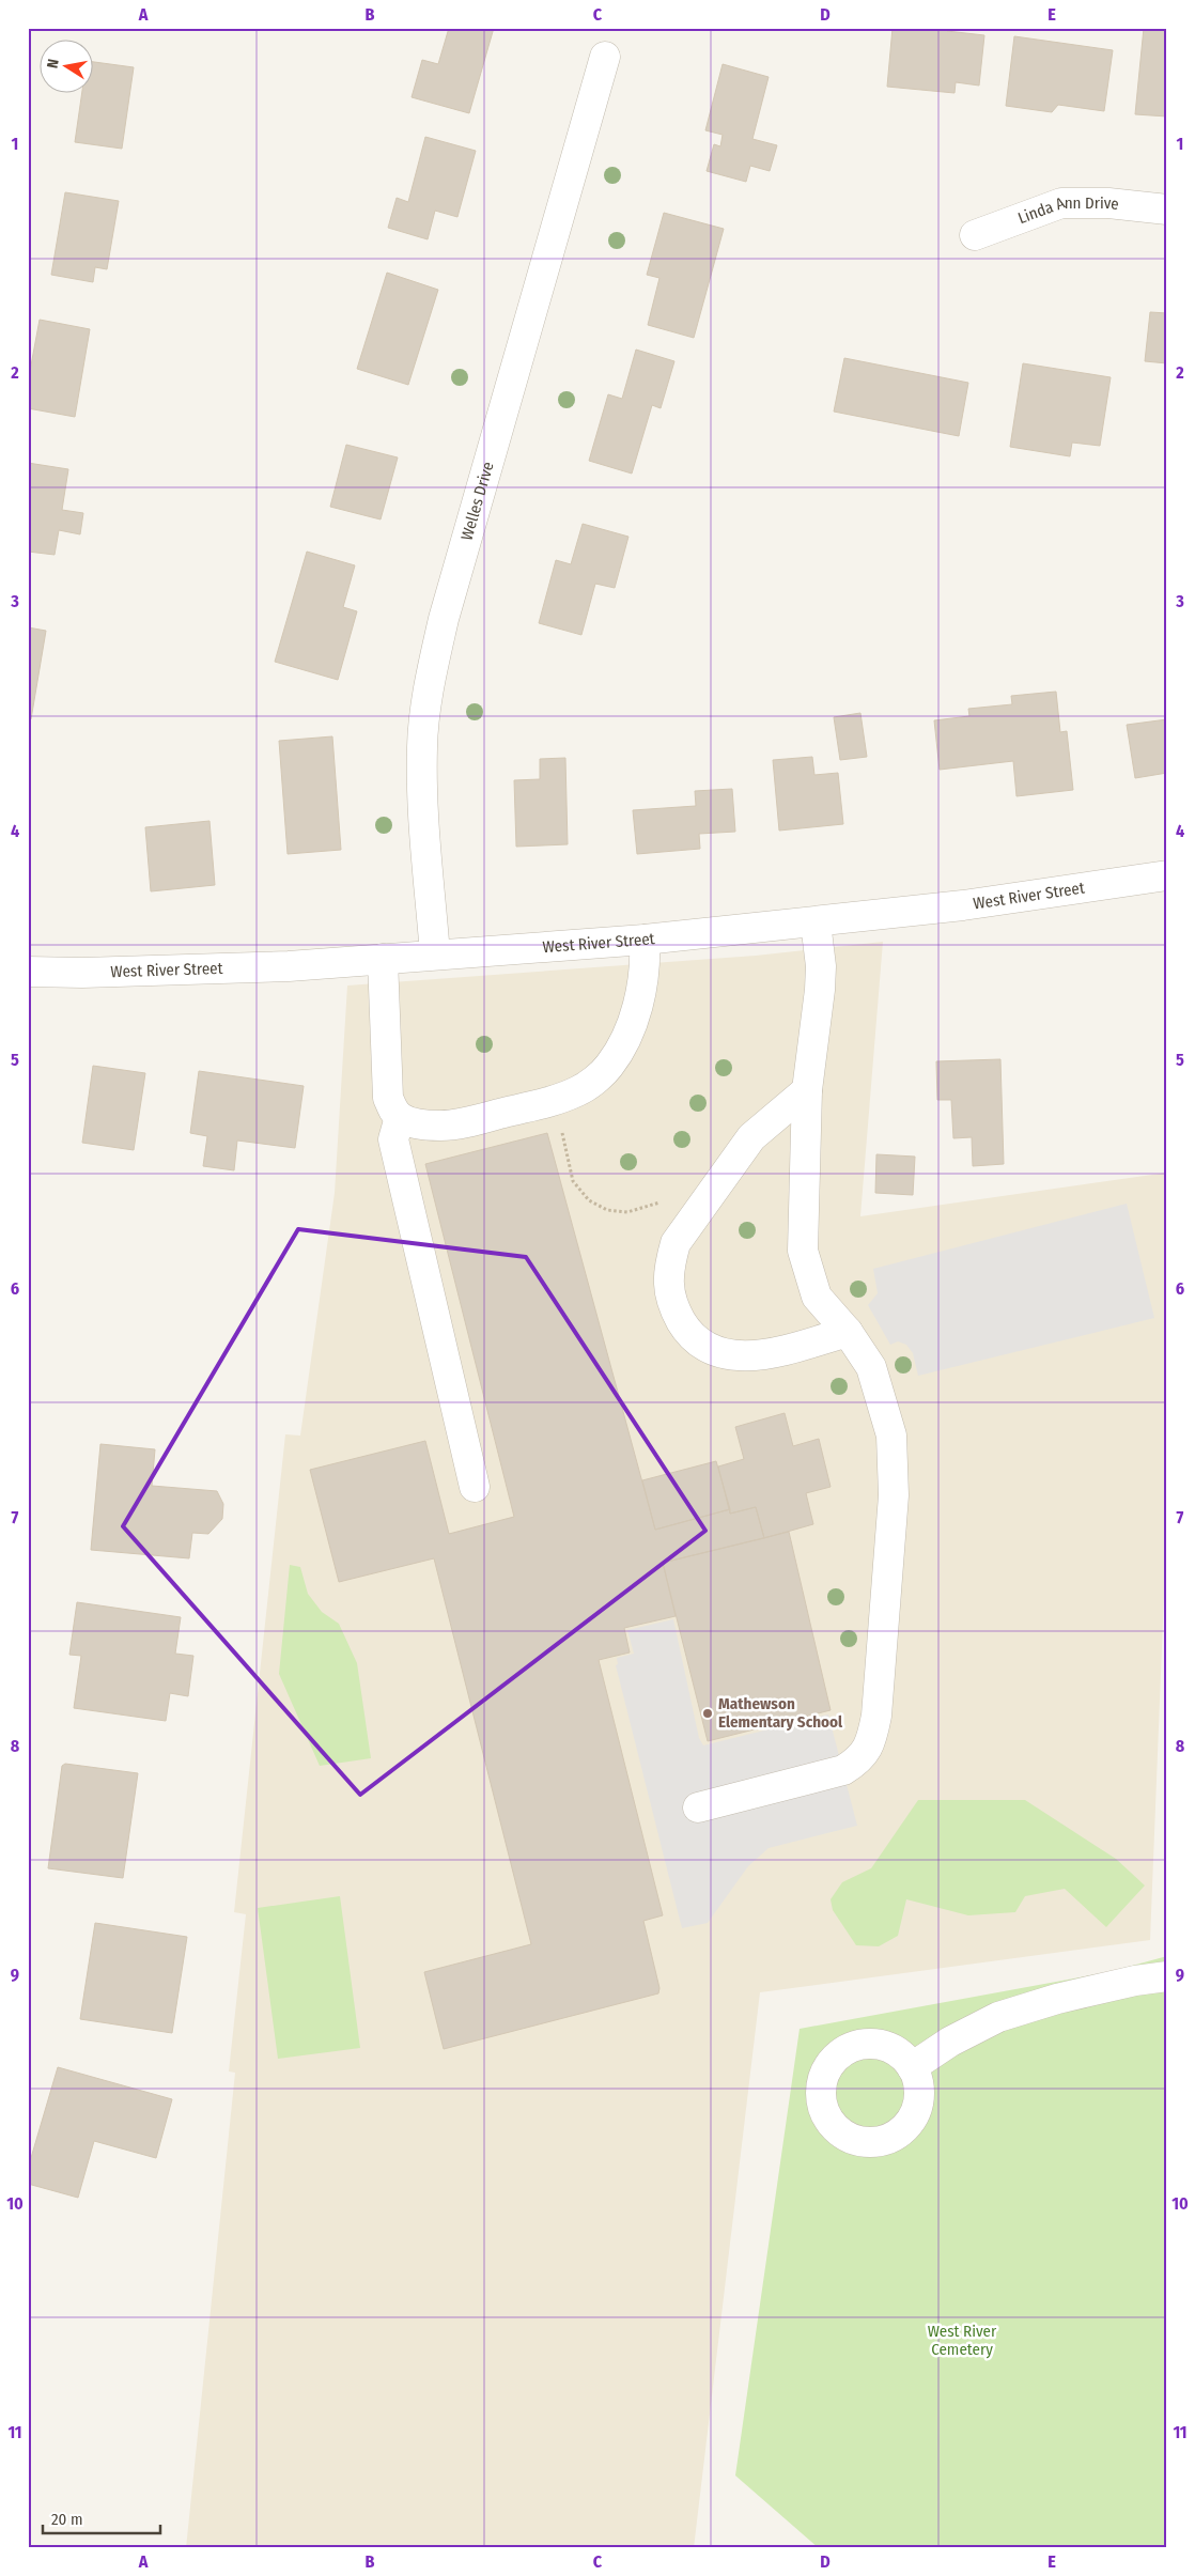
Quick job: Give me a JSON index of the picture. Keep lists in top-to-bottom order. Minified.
{"streets":{"street":["Linda Ann Drive","Welles Drive","West River Street"]},"crossings":[["Welles Drive","West River Street"]],"parks":["West River Cemetery"],"places":["Mathewson Elementary School"],"scale_bar":"20 m","north":"left","grid":{"columns":["A","B","C","D","E"],"rows":["1","2","3","4","5","6","7","8","9","10","11"]}}
